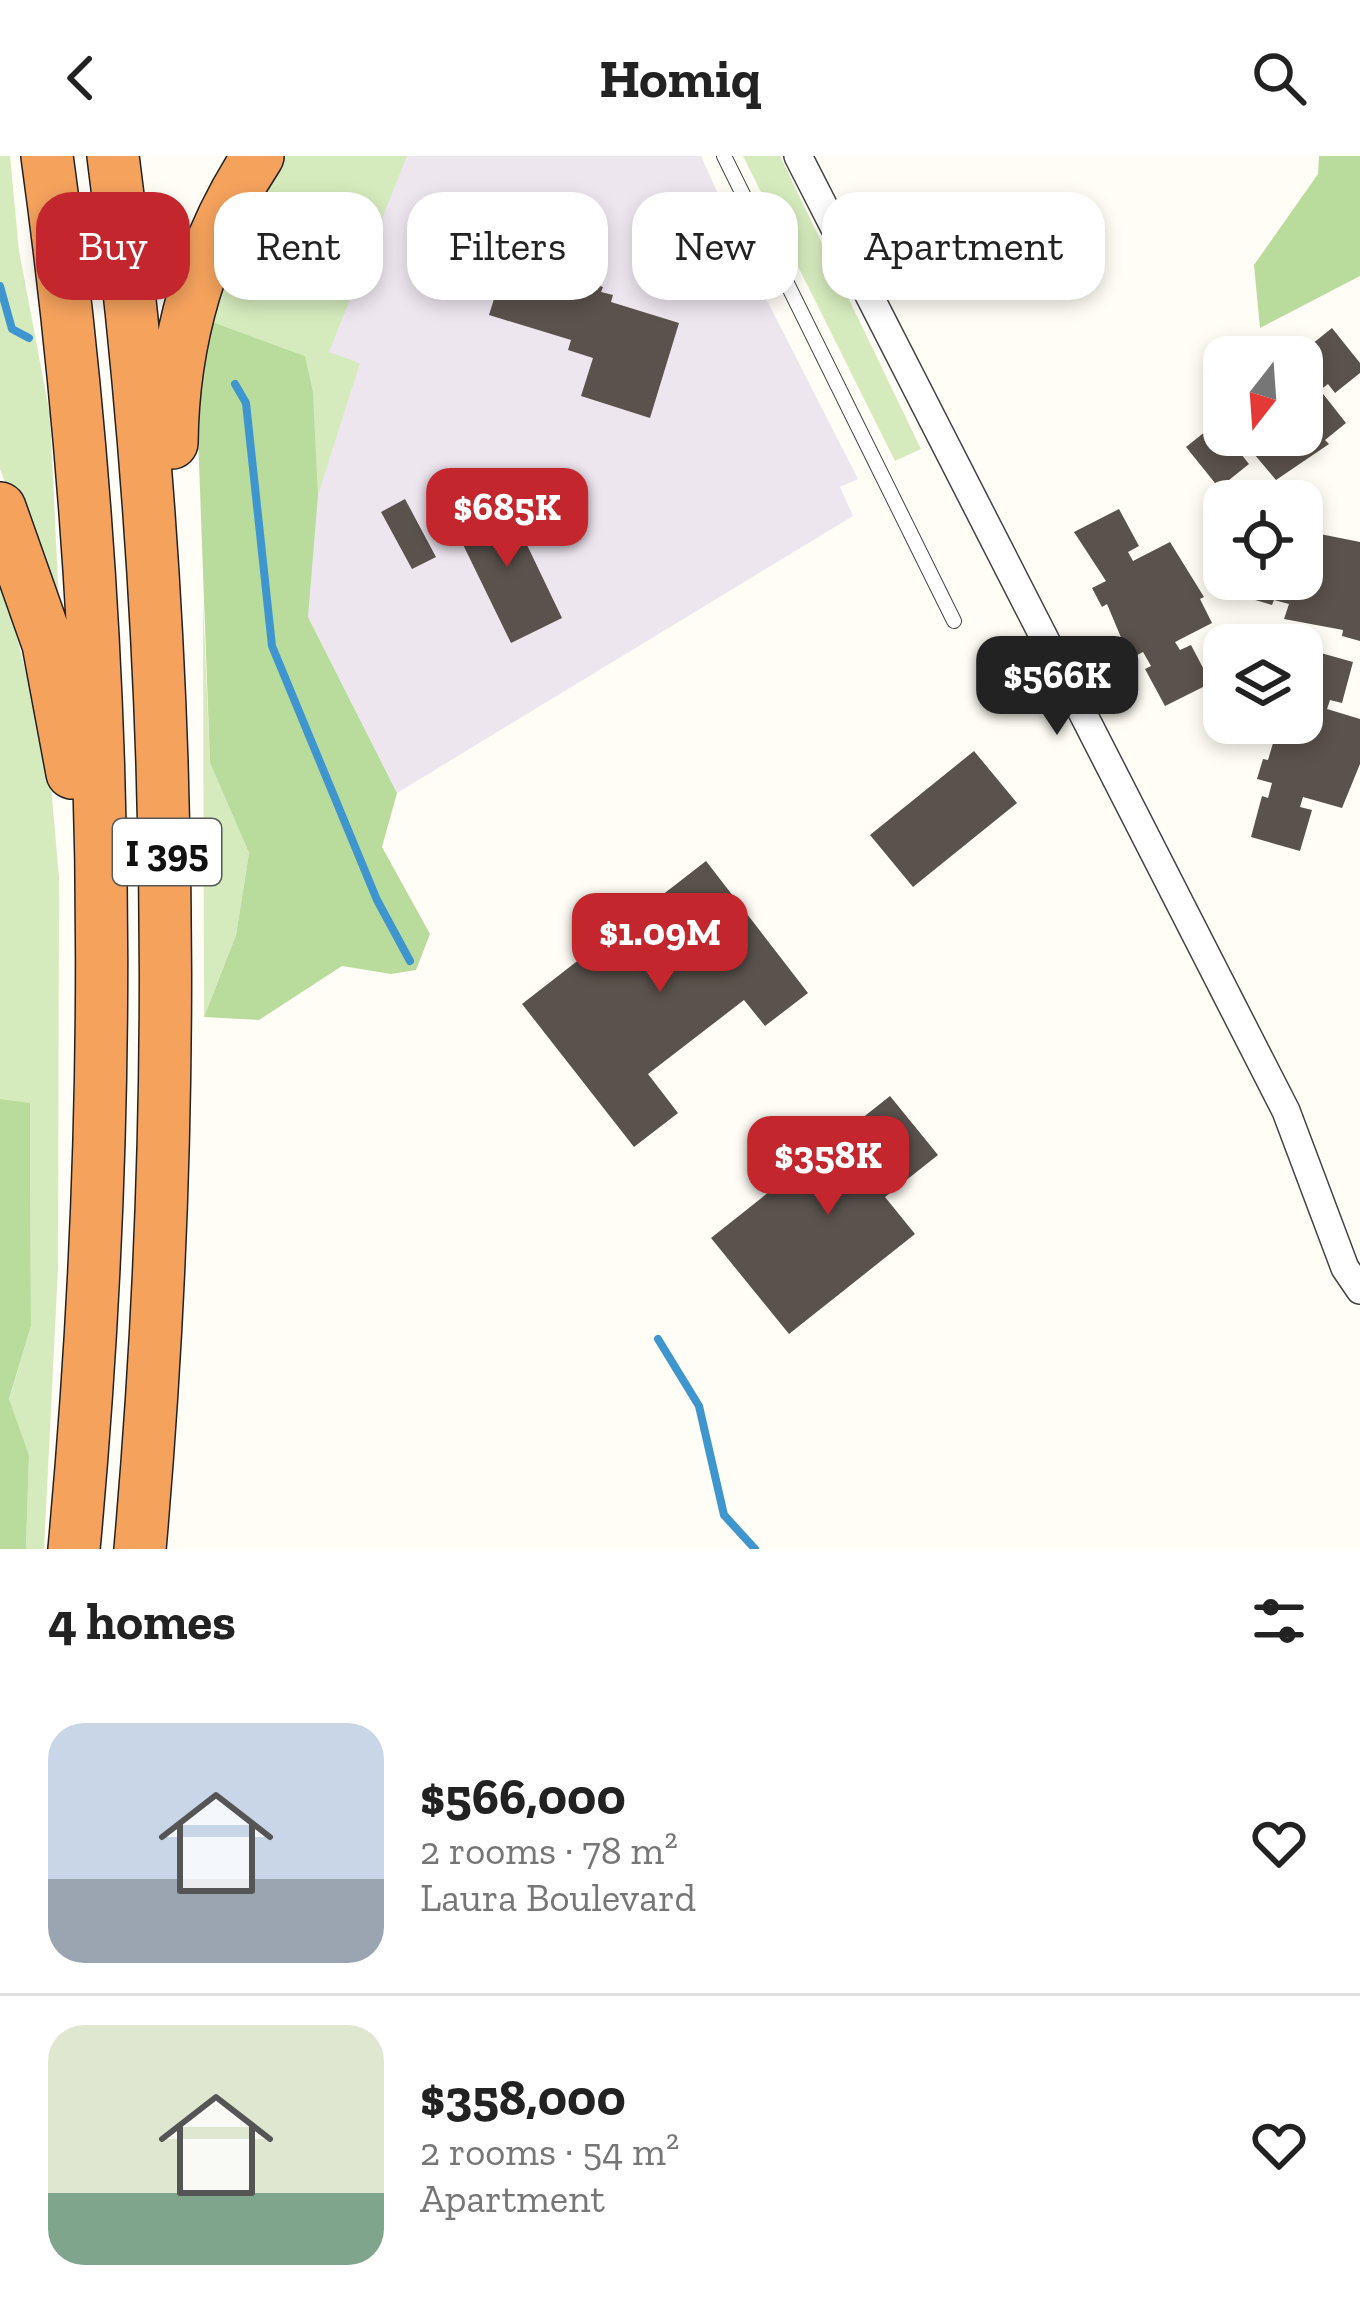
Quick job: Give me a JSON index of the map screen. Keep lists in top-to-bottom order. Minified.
{"streets":{"highway":["I 395"]},"north":"bottom","page":{"header":"Homiq","chip":["Buy","Rent","Filters","New","Apartment"],"price":["$685K","$566K","$1.09M","$358K"],"heading":"4 homes","list":[{"name":"$566,000","note":"2 rooms · 78 m² · Laura Boulevard"},{"name":"$358,000","note":"2 rooms · 54 m² · Apartment"}]}}
